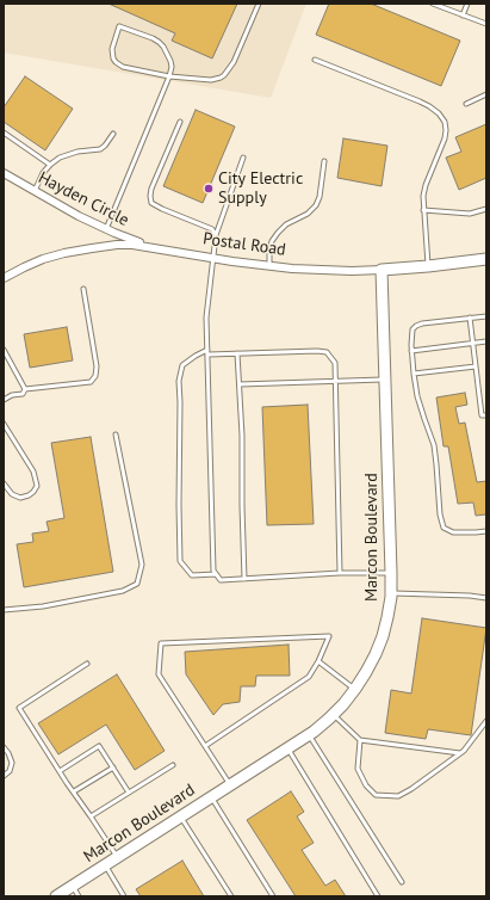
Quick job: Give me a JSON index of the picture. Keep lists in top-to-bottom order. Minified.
{"streets":{"street":["Hayden Circle","Postal Road","Marcon Boulevard"]},"crossings":[["Hayden Circle","Postal Road"],["Postal Road","Marcon Boulevard"]],"places":["City Electric Supply"]}
